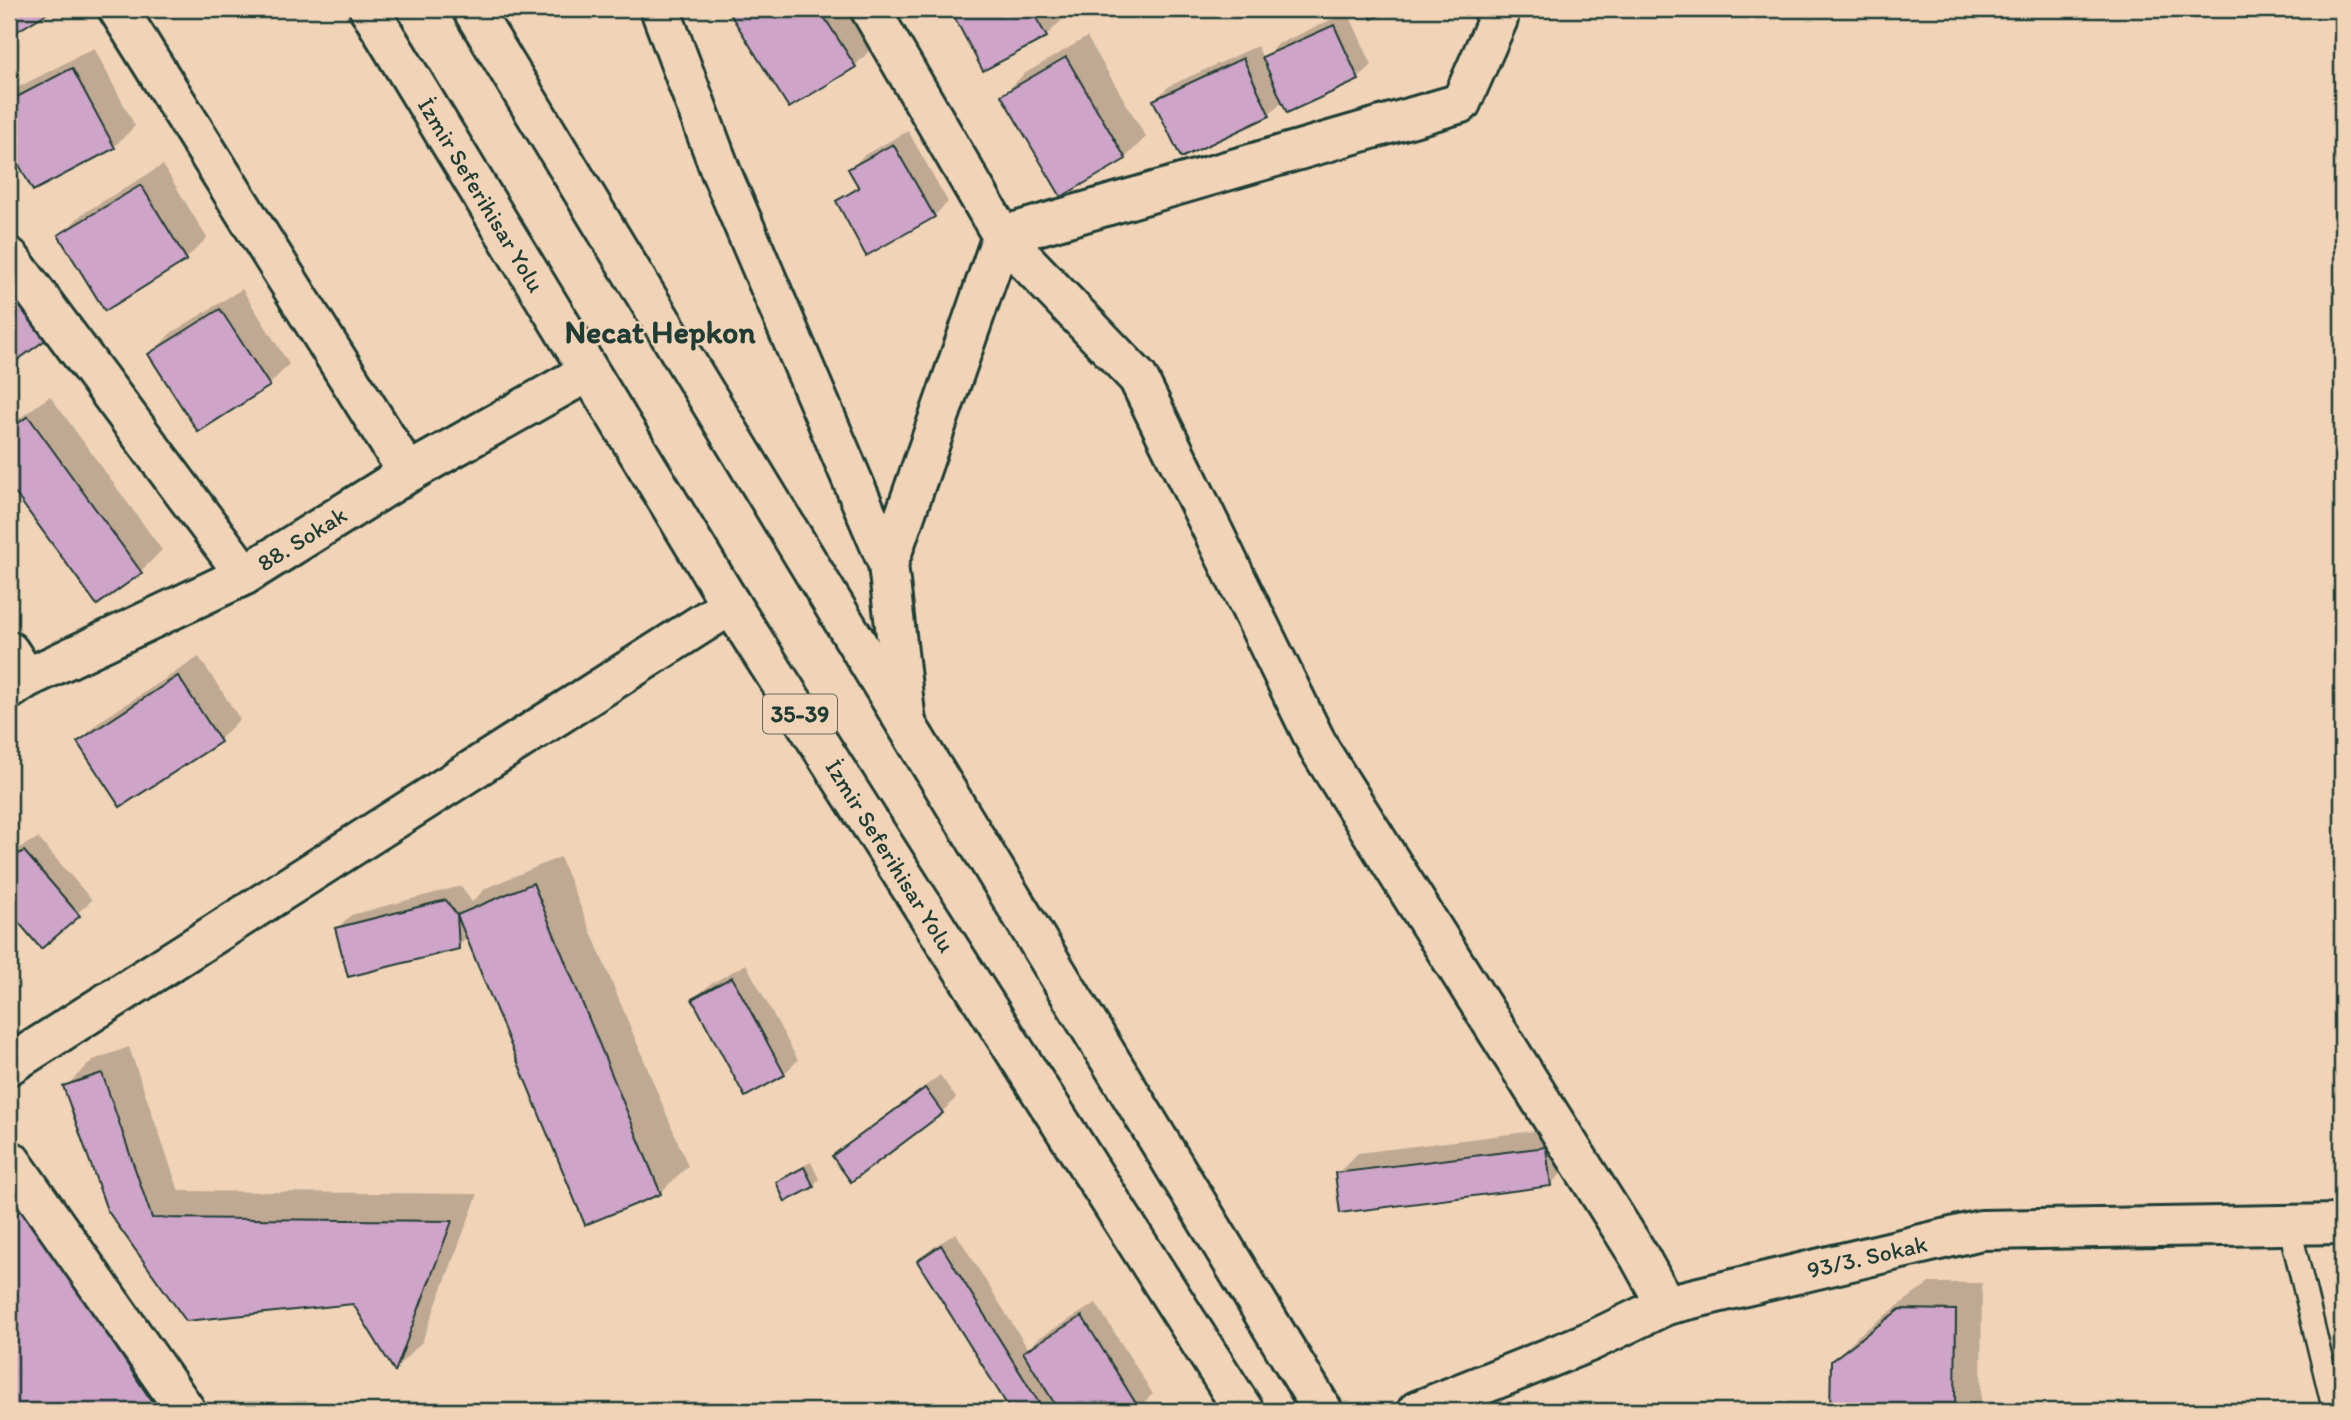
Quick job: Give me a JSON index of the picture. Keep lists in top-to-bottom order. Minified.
{"streets":{"street":["İzmir Seferihisar Yolu","88. Sokak","35-39","93/3. Sokak"]},"crossings":[["İzmir Seferihisar Yolu","88. Sokak"]],"districts":["Necat Hepkon"]}
